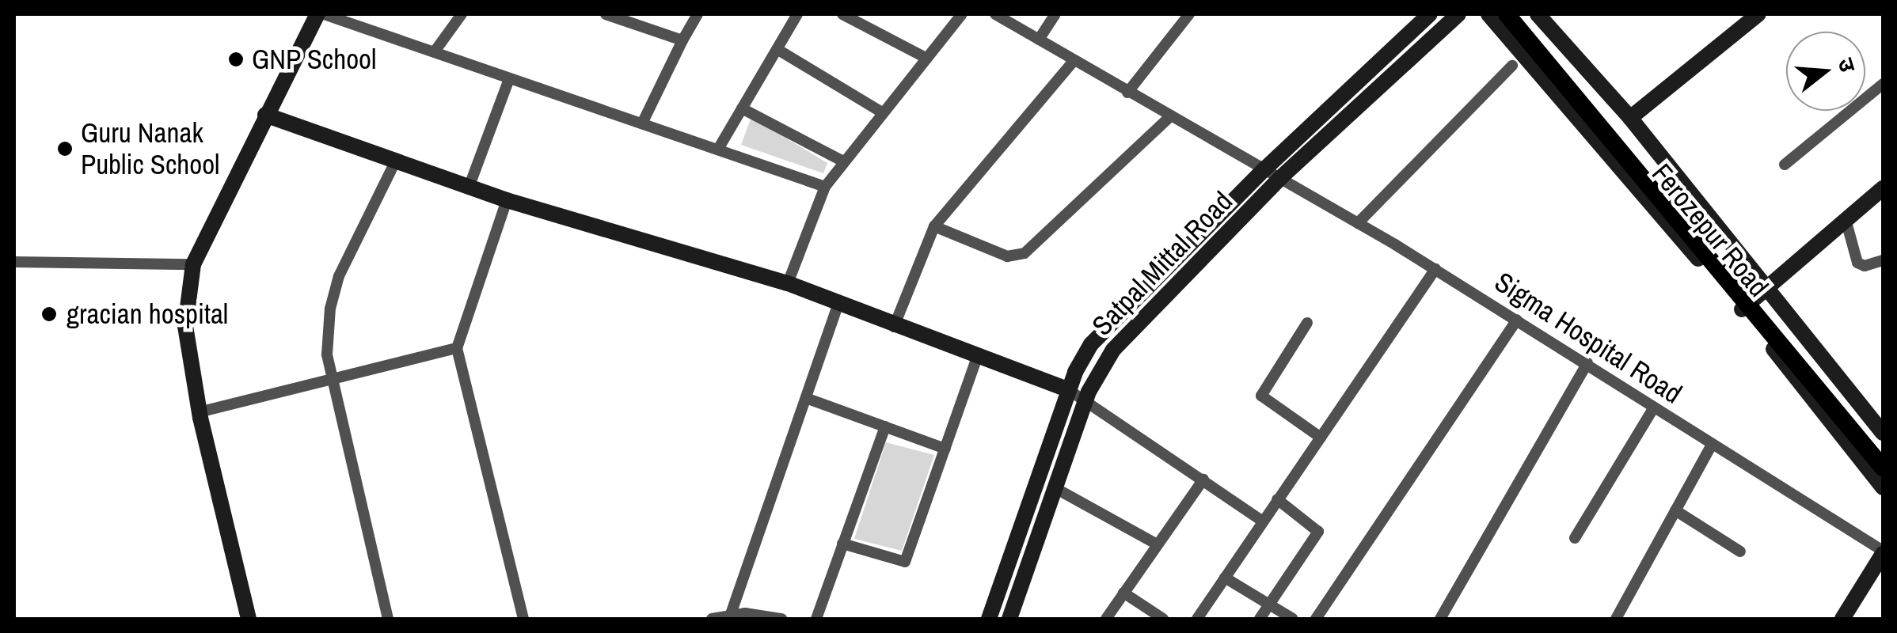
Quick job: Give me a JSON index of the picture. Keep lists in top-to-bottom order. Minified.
{"streets":{"street":["Ferozepur Road","Satpal Mittal Road","Sigma Hospital Road"]},"crossings":[["Satpal Mittal Road","Sigma Hospital Road"]],"places":["GNP School","Guru Nanak Public School","gracian hospital"],"north":"right"}
